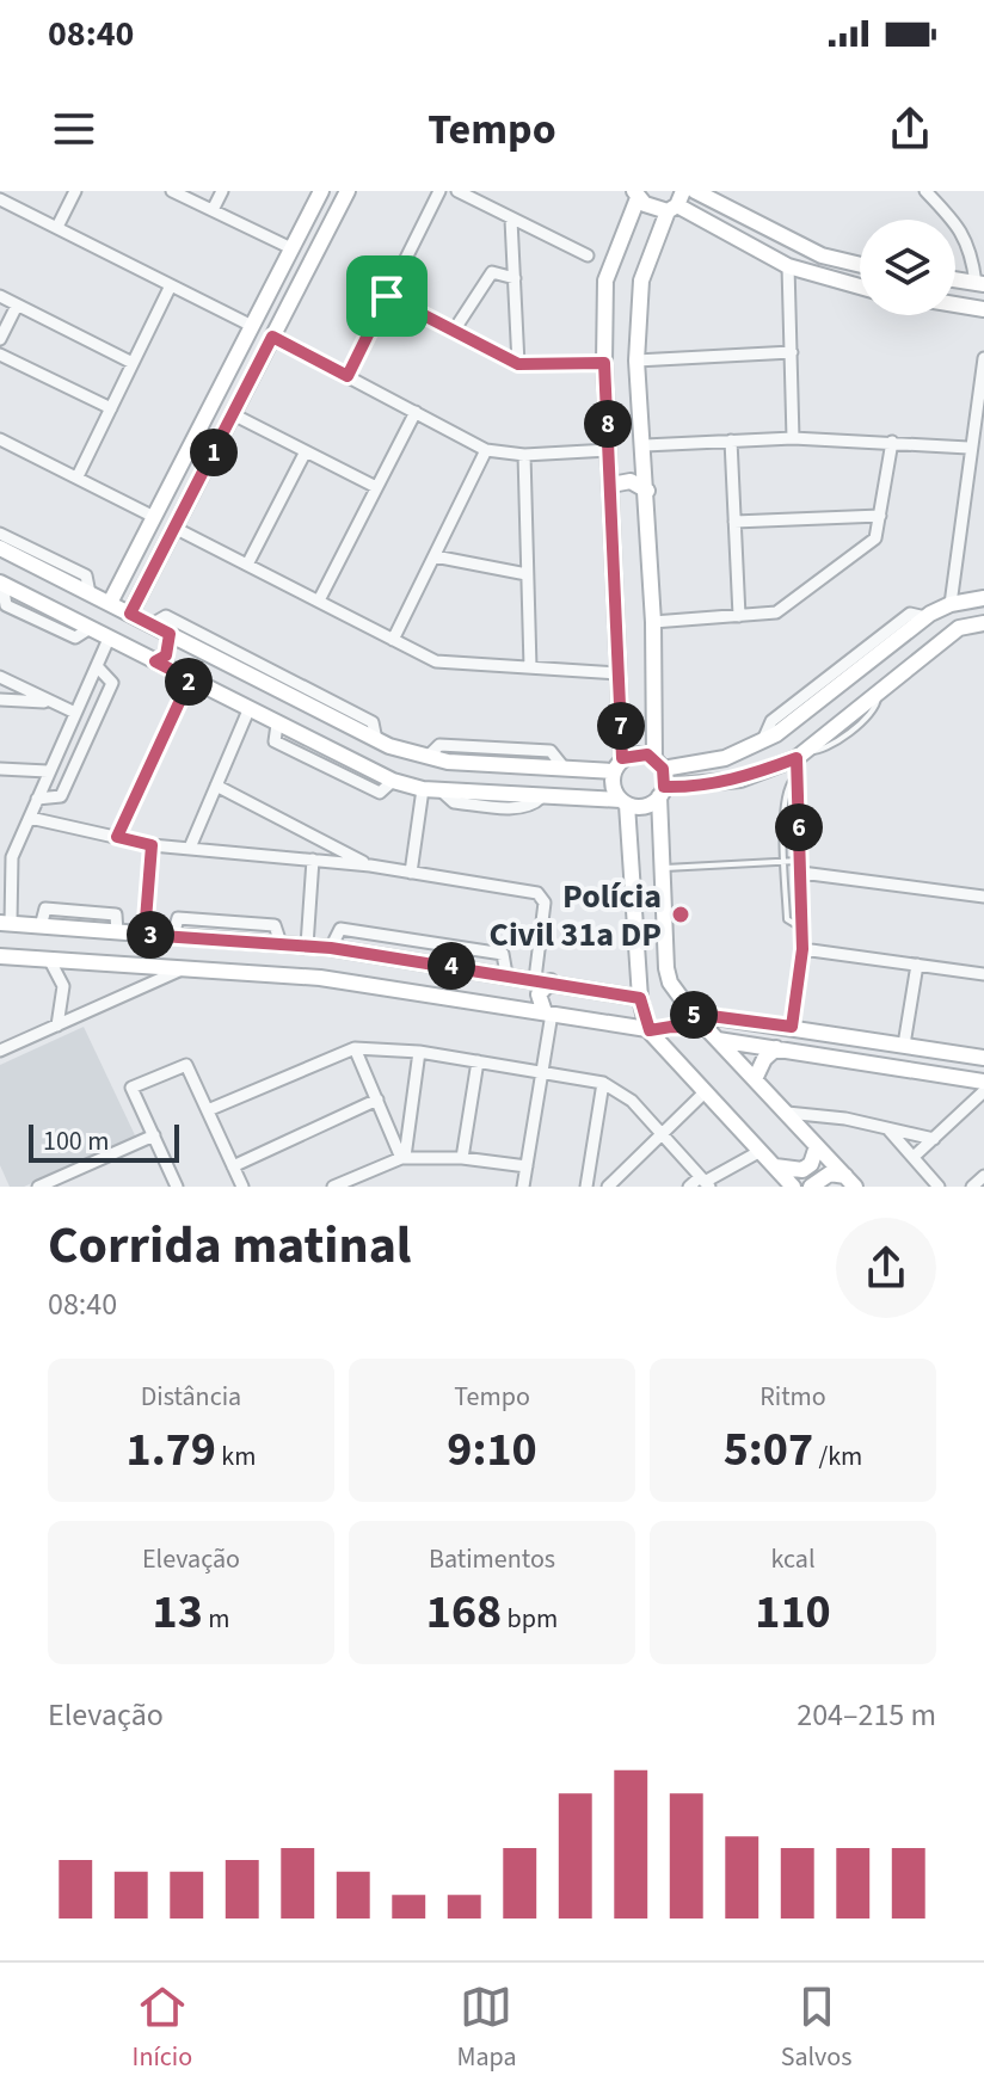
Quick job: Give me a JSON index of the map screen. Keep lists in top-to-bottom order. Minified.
{"places":["Polícia Civil 31a DP"],"scale_bar":"100 m","page":{"status":"08:40","header":"Tempo","pins":["8","1","2","7","6","3","4","5"],"scale":"100 m","heading":["Corrida matinal","08:40"],"stats":[["Distância","1.79 km"],["Tempo","9:10"],["Ritmo","5:07 /km"],["Elevação","13 m"],["Batimentos","168 bpm"],["kcal","110"]],"chart":["Elevação","204–215 m"],"tabs":["Início","Mapa","Salvos"]}}
